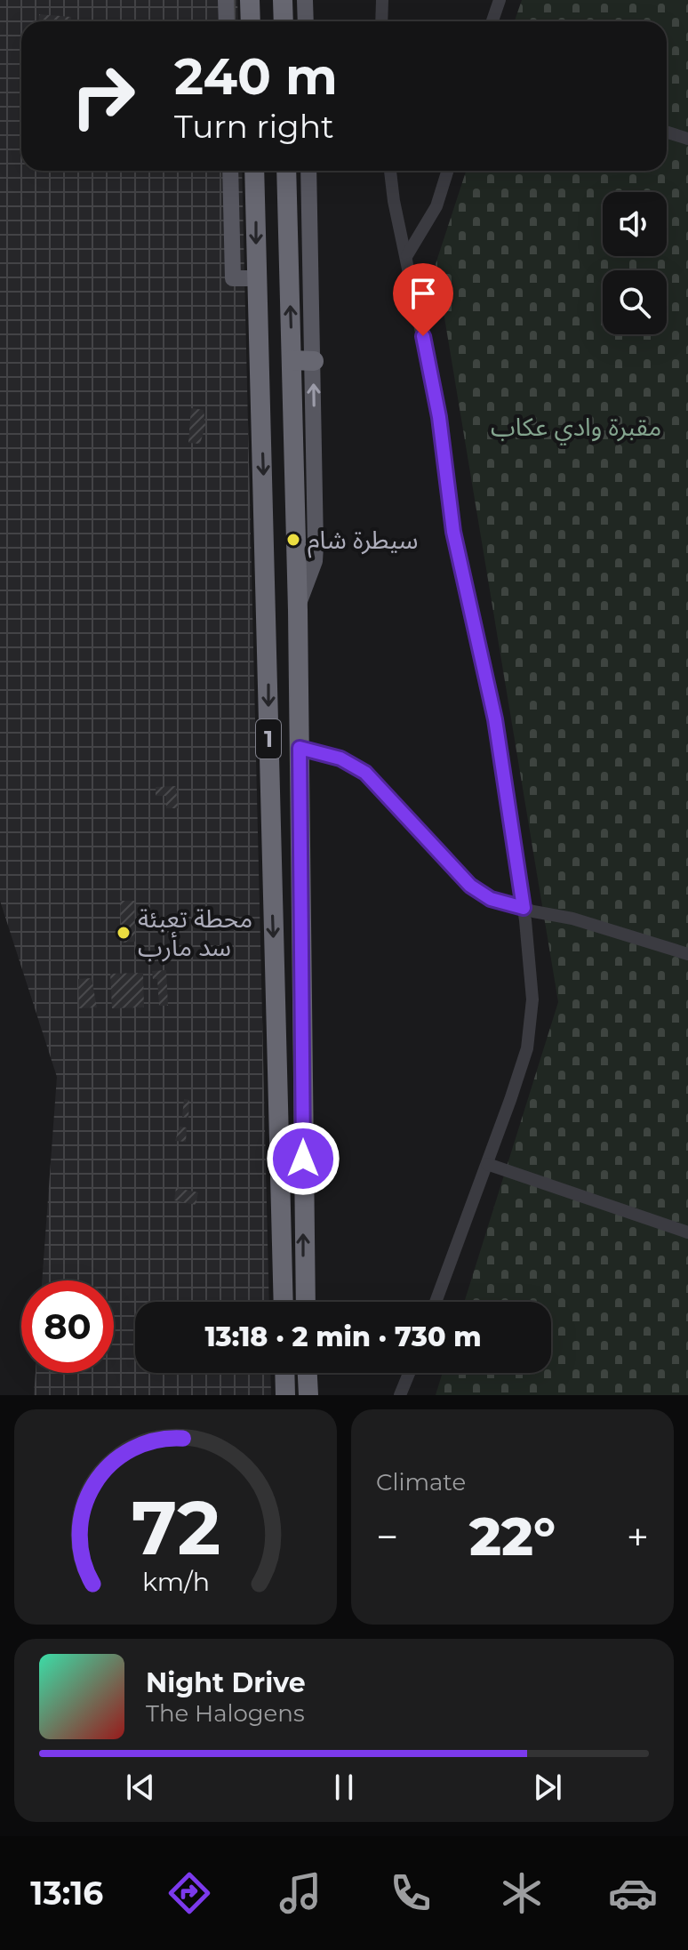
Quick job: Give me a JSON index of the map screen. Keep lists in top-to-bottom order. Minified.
{"streets":{"highway":["1"]},"parks":["مقبرة وادي عكاب"],"places":["سيطرة شام","محطة تعبئة سد مأرب"],"page":{"turn":["240 m","Turn right"],"limit":"80","trip":"13:18 · 2 min · 730 m","tile":"Climate","heat":["−","22°","+"],"song":["Night Drive","The Halogens"],"tabs":"13:16","gauge":["72","km/h"]}}
